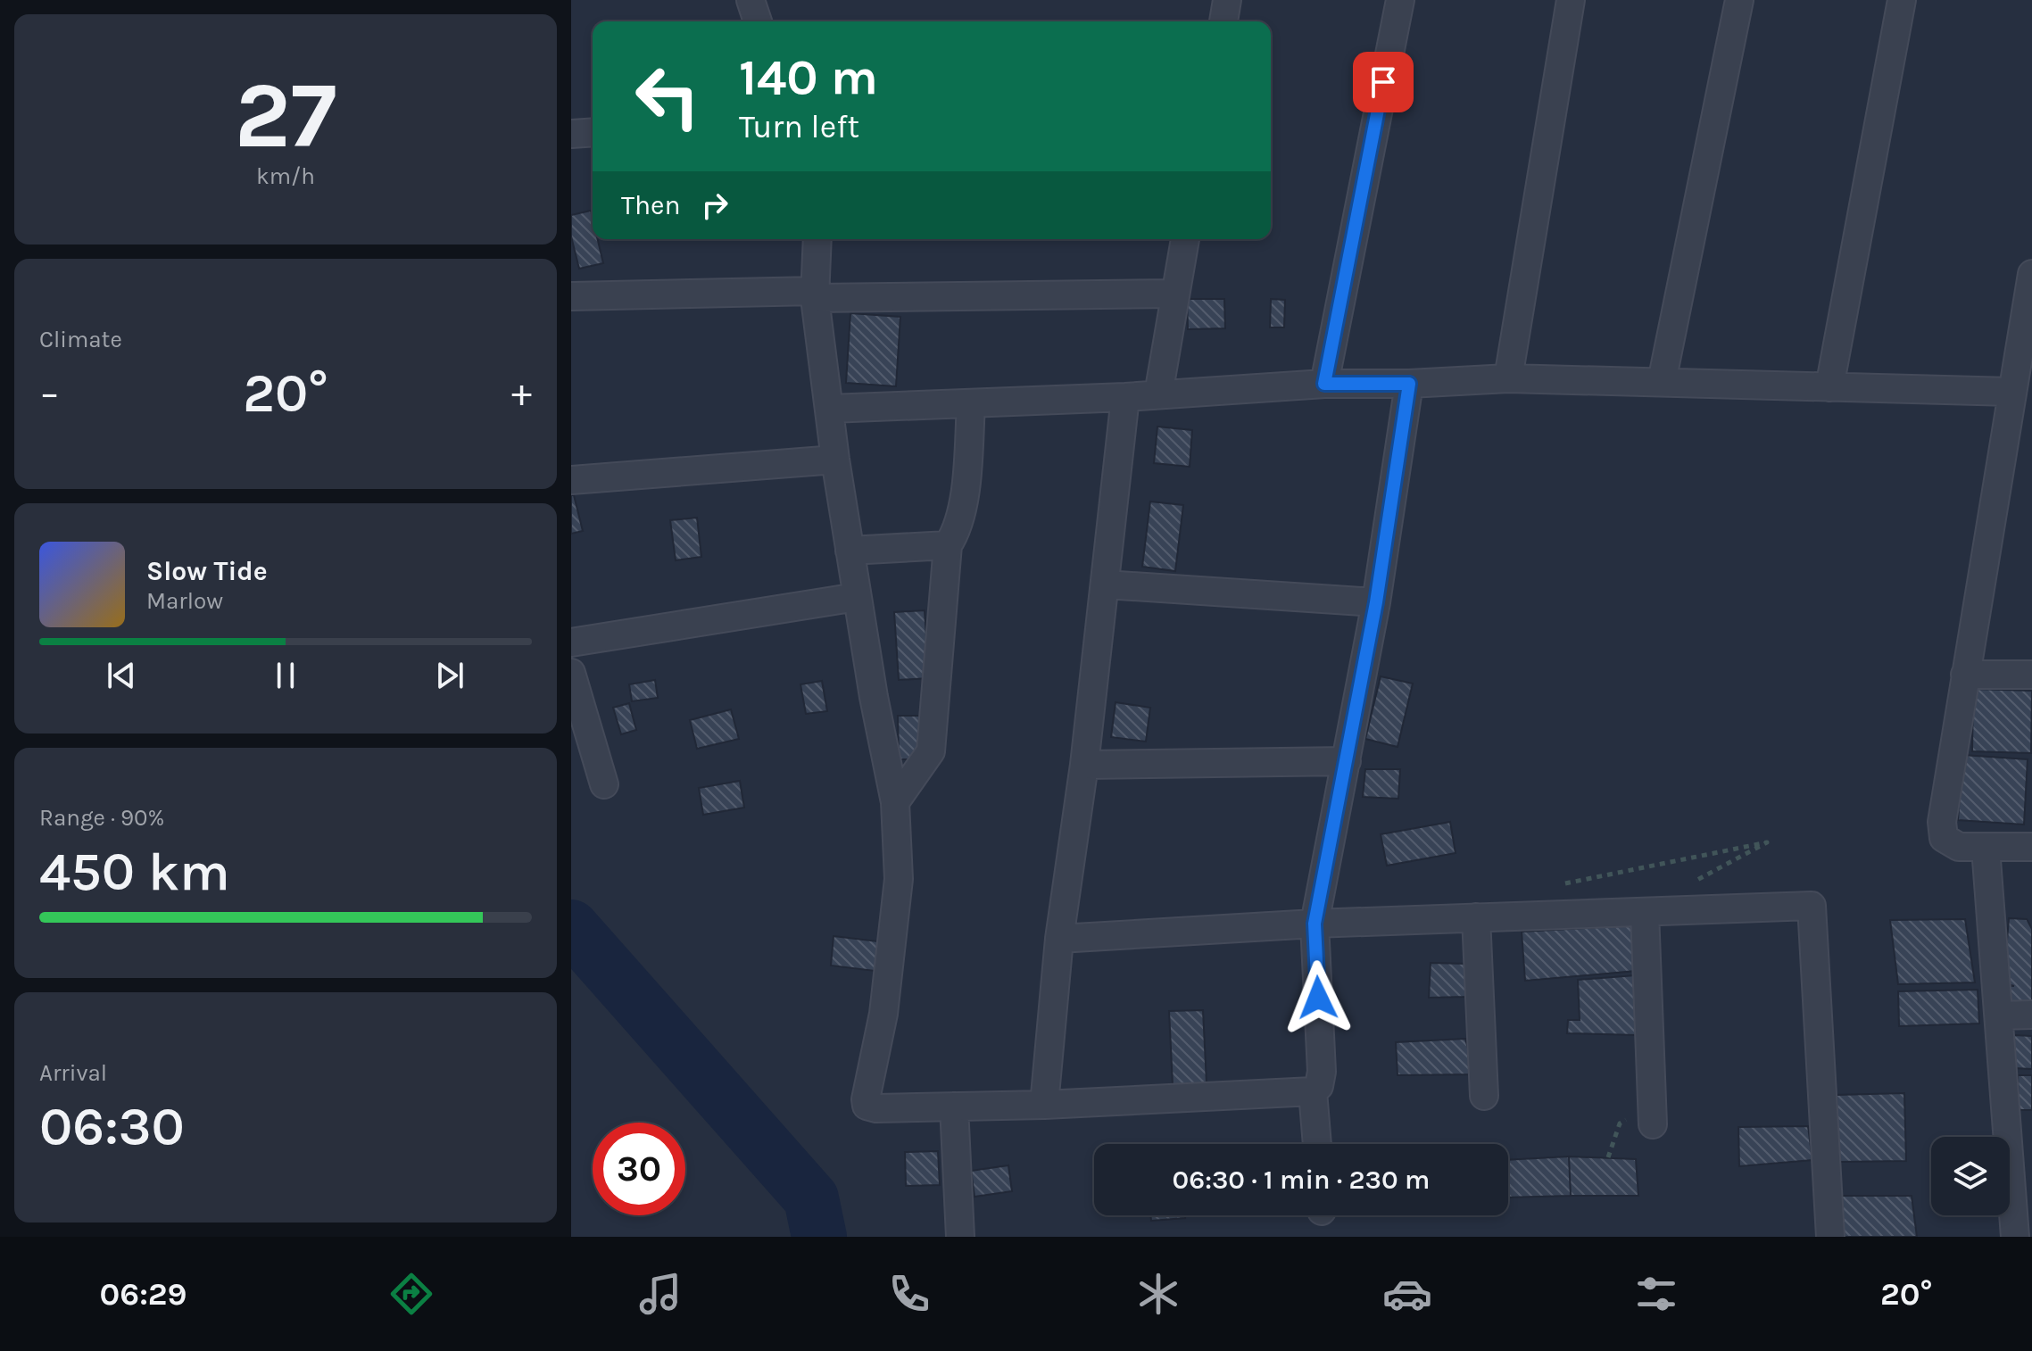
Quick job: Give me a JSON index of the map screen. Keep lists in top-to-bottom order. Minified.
{"page":{"tile":[["27","km/h"],"Climate",["Range · 90%","450 km"],["Arrival","06:30"]],"turn":["140 m","Turn left"],"then":"Then","heat":["−","20°","+"],"song":["Slow Tide","Marlow"],"limit":"30","trip":"06:30 · 1 min · 230 m","tabs":["06:29","20°"]}}
